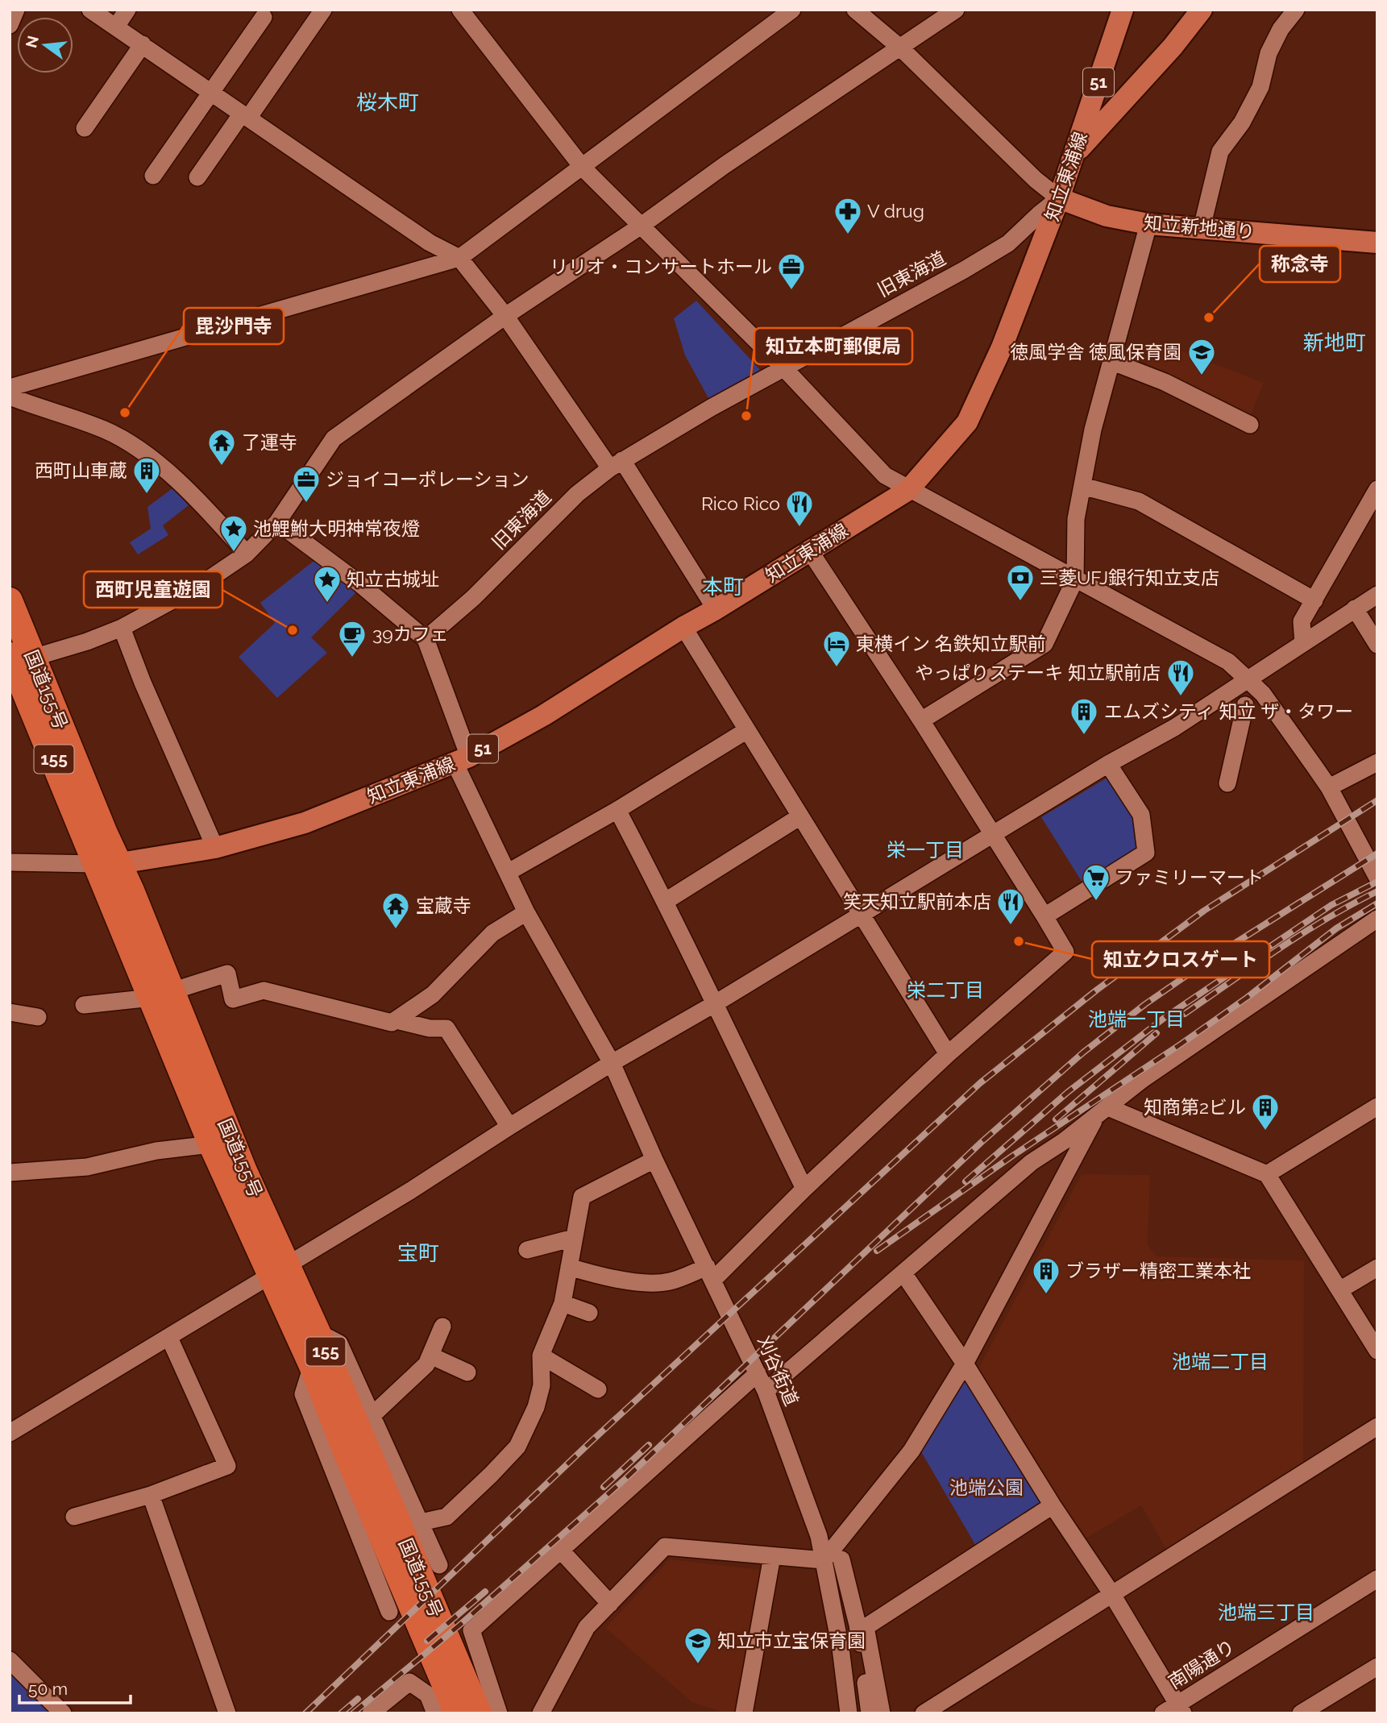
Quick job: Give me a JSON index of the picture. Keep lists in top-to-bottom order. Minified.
{"streets":{"highway":["国道155号","155"],"main road":["51","知立東浦線","知立新地通り"],"street":["旧東海道","刈谷街道","南陽通り"]},"crossings":[["知立東浦線","知立新地通り"],["知立東浦線","旧東海道"],["知立東浦線","国道155号"],["知立東浦線","刈谷街道"],["知立新地通り","旧東海道"],["旧東海道","刈谷街道"]],"districts":["桜木町","新地町","本町","栄一丁目","栄二丁目","池端一丁目","宝町","池端二丁目","池端三丁目"],"parks":["池端公園"],"places":{"pharmacy":["V drug"],"office":["リリオ・コンサートホール","ジョイコーポレーション"],"other":["称念寺","毘沙門寺","知立本町郵便局","西町児童遊園","知立クロスゲート"],"school or university":["徳風学舎 徳風保育園","知立市立宝保育園"],"temple":["了運寺","宝蔵寺"],"building":["西町山車蔵","エムズシティ 知立 ザ・タワー","知商第2ビル","ブラザー精密工業本社"],"restaurant":["Rico Rico","やっぱりステーキ 知立駅前店","笑天知立駅前本店"],"place":["池鯉鮒大明神常夜燈","知立古城址"],"bank":["三菱UFJ銀行知立支店"],"cafe":["39カフェ"],"hotel":["東横イン 名鉄知立駅前"],"supermarket":["ファミリーマート"]},"scale_bar":"50 m","north":"left"}
